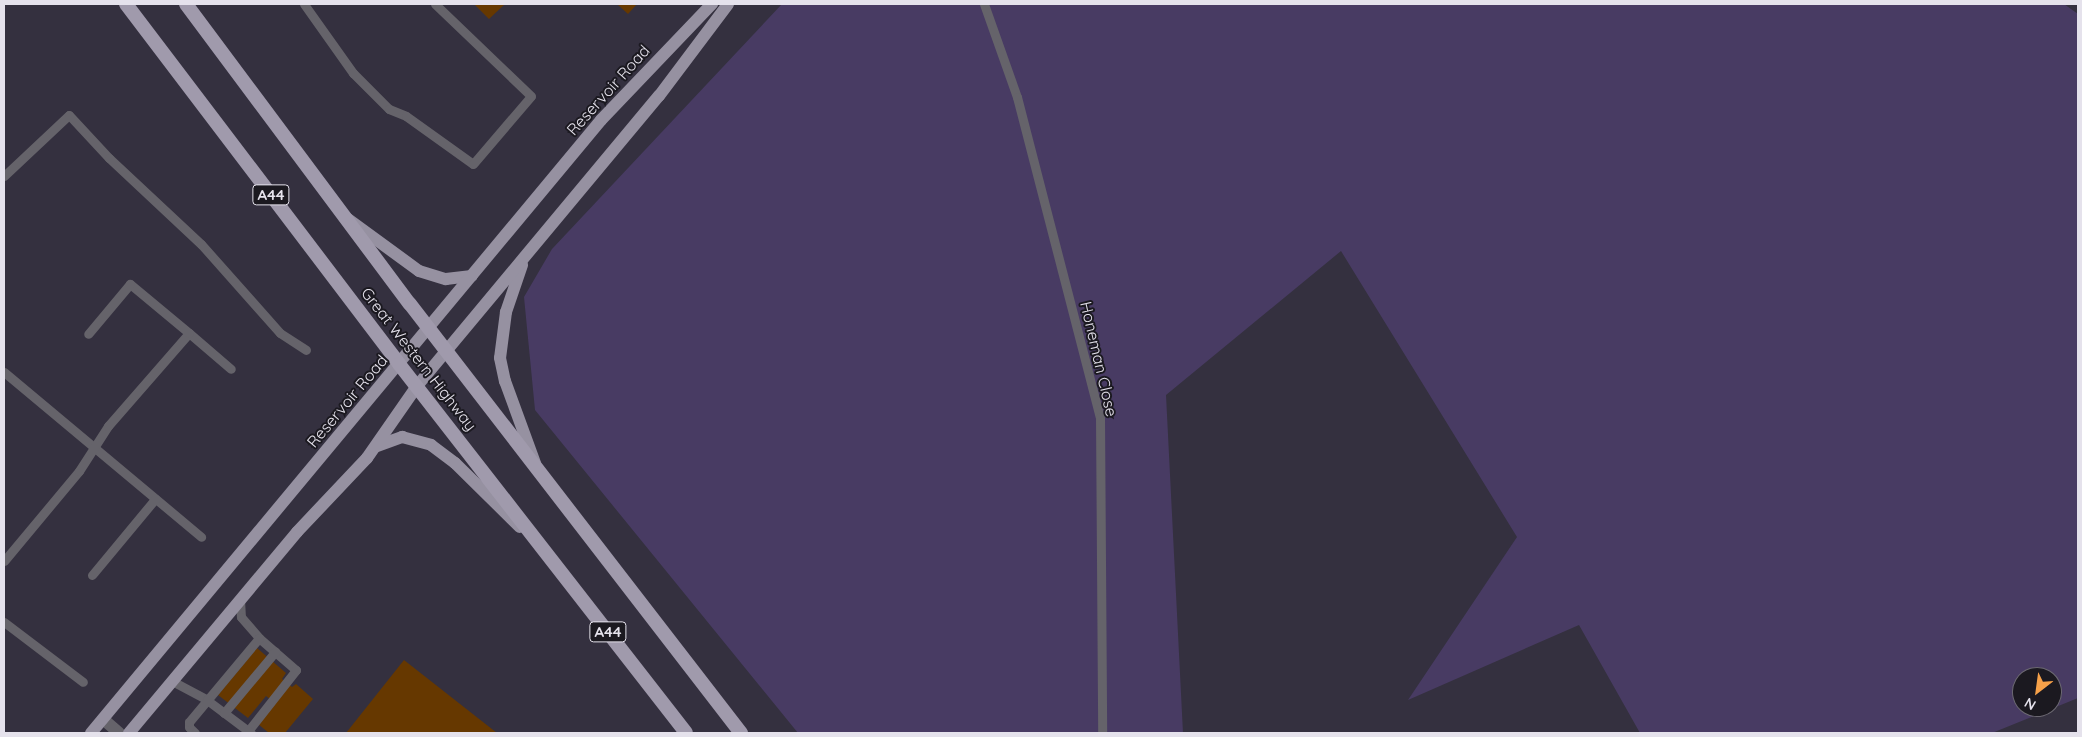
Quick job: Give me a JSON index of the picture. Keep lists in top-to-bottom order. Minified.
{"streets":{"highway":["A44","Great Western Highway"],"main road":["Reservoir Road"],"lane":["Honeman Close"]},"crossings":[["Reservoir Road","Great Western Highway"]],"north":"bottom left"}
